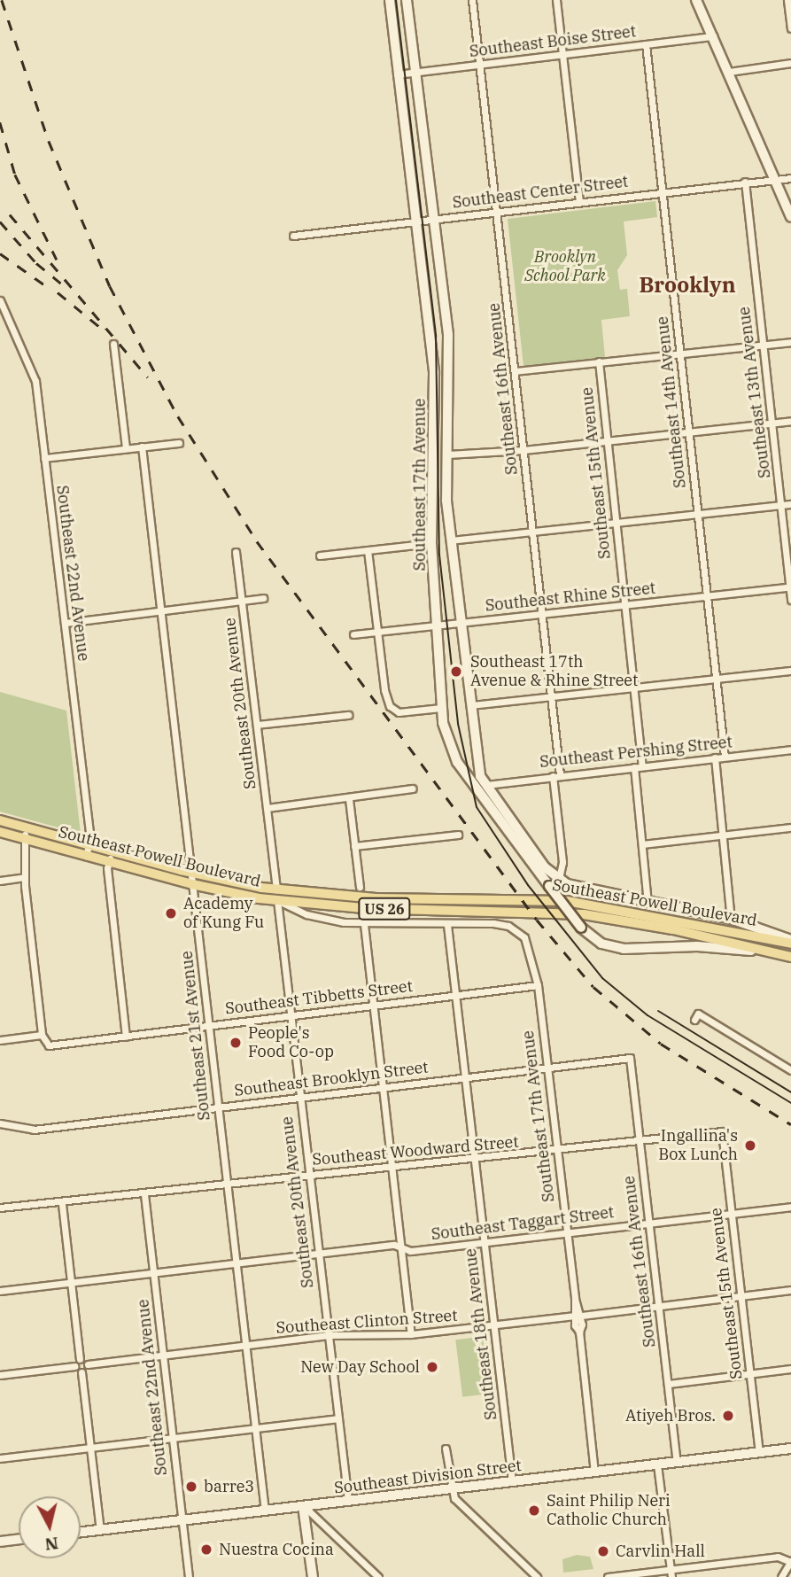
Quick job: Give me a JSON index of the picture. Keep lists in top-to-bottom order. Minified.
{"streets":{"main road":["Southeast Powell Boulevard","US 26"],"street":["Southeast Boise Street","Southeast Center Street","Southeast 16th Avenue","Southeast 13th Avenue","Southeast 14th Avenue","Southeast 15th Avenue","Southeast 17th Avenue","Southeast 22nd Avenue","Southeast Rhine Street","Southeast 20th Avenue","Southeast Pershing Street","Southeast Tibbetts Street","Southeast 21st Avenue","Southeast Brooklyn Street","Southeast Woodward Street","Southeast Taggart Street","Southeast Clinton Street","Southeast 18th Avenue","Southeast Division Street"]},"crossings":[["Southeast Boise Street","Southeast 16th Avenue"],["Southeast Boise Street","Southeast 14th Avenue"],["Southeast Boise Street","Southeast 17th Avenue"],["Southeast Center Street","Southeast 16th Avenue"],["Southeast Center Street","Southeast 13th Avenue"],["Southeast Center Street","Southeast 14th Avenue"],["Southeast Center Street","Southeast 17th Avenue"],["Southeast 16th Avenue","Southeast 17th Avenue"],["Southeast 16th Avenue","Southeast Rhine Street"],["Southeast 16th Avenue","Southeast Pershing Street"],["Southeast 16th Avenue","Southeast Brooklyn Street"],["Southeast 16th Avenue","Southeast Woodward Street"],["Southeast 16th Avenue","Southeast Taggart Street"],["Southeast 16th Avenue","Southeast Clinton Street"],["Southeast 16th Avenue","Southeast Division Street"],["Southeast 13th Avenue","Southeast Rhine Street"],["Southeast 14th Avenue","Southeast Rhine Street"],["Southeast 14th Avenue","Southeast Pershing Street"],["Southeast 15th Avenue","Southeast Rhine Street"],["Southeast 15th Avenue","Southeast Pershing Street"],["Southeast 15th Avenue","Southeast Woodward Street"],["Southeast 15th Avenue","Southeast Taggart Street"],["Southeast 15th Avenue","Southeast Clinton Street"],["Southeast 15th Avenue","Southeast Division Street"],["Southeast 17th Avenue","Southeast Rhine Street"],["Southeast 17th Avenue","Southeast Pershing Street"],["Southeast 17th Avenue","Southeast Powell Boulevard"],["Southeast 17th Avenue","Southeast Tibbetts Street"],["Southeast 17th Avenue","Southeast Brooklyn Street"],["Southeast 17th Avenue","Southeast Woodward Street"],["Southeast 17th Avenue","Southeast Taggart Street"],["Southeast 17th Avenue","Southeast Clinton Street"],["Southeast 17th Avenue","Southeast 18th Avenue"],["Southeast 17th Avenue","Southeast Division Street"],["Southeast 22nd Avenue","Southeast Powell Boulevard"],["Southeast 22nd Avenue","Southeast Woodward Street"],["Southeast 22nd Avenue","Southeast Taggart Street"],["Southeast 22nd Avenue","Southeast Clinton Street"],["Southeast 22nd Avenue","Southeast Division Street"],["Southeast 20th Avenue","Southeast Powell Boulevard"],["Southeast 20th Avenue","Southeast Tibbetts Street"],["Southeast 20th Avenue","Southeast Brooklyn Street"],["Southeast 20th Avenue","Southeast Woodward Street"],["Southeast 20th Avenue","Southeast Taggart Street"],["Southeast 20th Avenue","Southeast Clinton Street"],["Southeast 20th Avenue","Southeast Division Street"],["Southeast Powell Boulevard","Southeast 21st Avenue"],["Southeast Tibbetts Street","Southeast 21st Avenue"],["Southeast Tibbetts Street","Southeast 18th Avenue"],["Southeast 21st Avenue","Southeast Brooklyn Street"],["Southeast 21st Avenue","Southeast Woodward Street"],["Southeast 21st Avenue","Southeast Taggart Street"],["Southeast 21st Avenue","Southeast Clinton Street"],["Southeast 21st Avenue","Southeast Division Street"],["Southeast Brooklyn Street","Southeast 18th Avenue"],["Southeast Woodward Street","Southeast 18th Avenue"],["Southeast Taggart Street","Southeast 18th Avenue"],["Southeast Clinton Street","Southeast 18th Avenue"],["Southeast 18th Avenue","Southeast Division Street"]],"districts":["Brooklyn"],"parks":["Brooklyn School Park"],"places":["Southeast 17th Avenue & Rhine Street","Academy of Kung Fu","People's Food Co-op","Ingallina's Box Lunch","New Day School","Atiyeh Bros.","barre3","Saint Philip Neri Catholic Church","Nuestra Cocina","Carvlin Hall"],"north":"bottom"}
